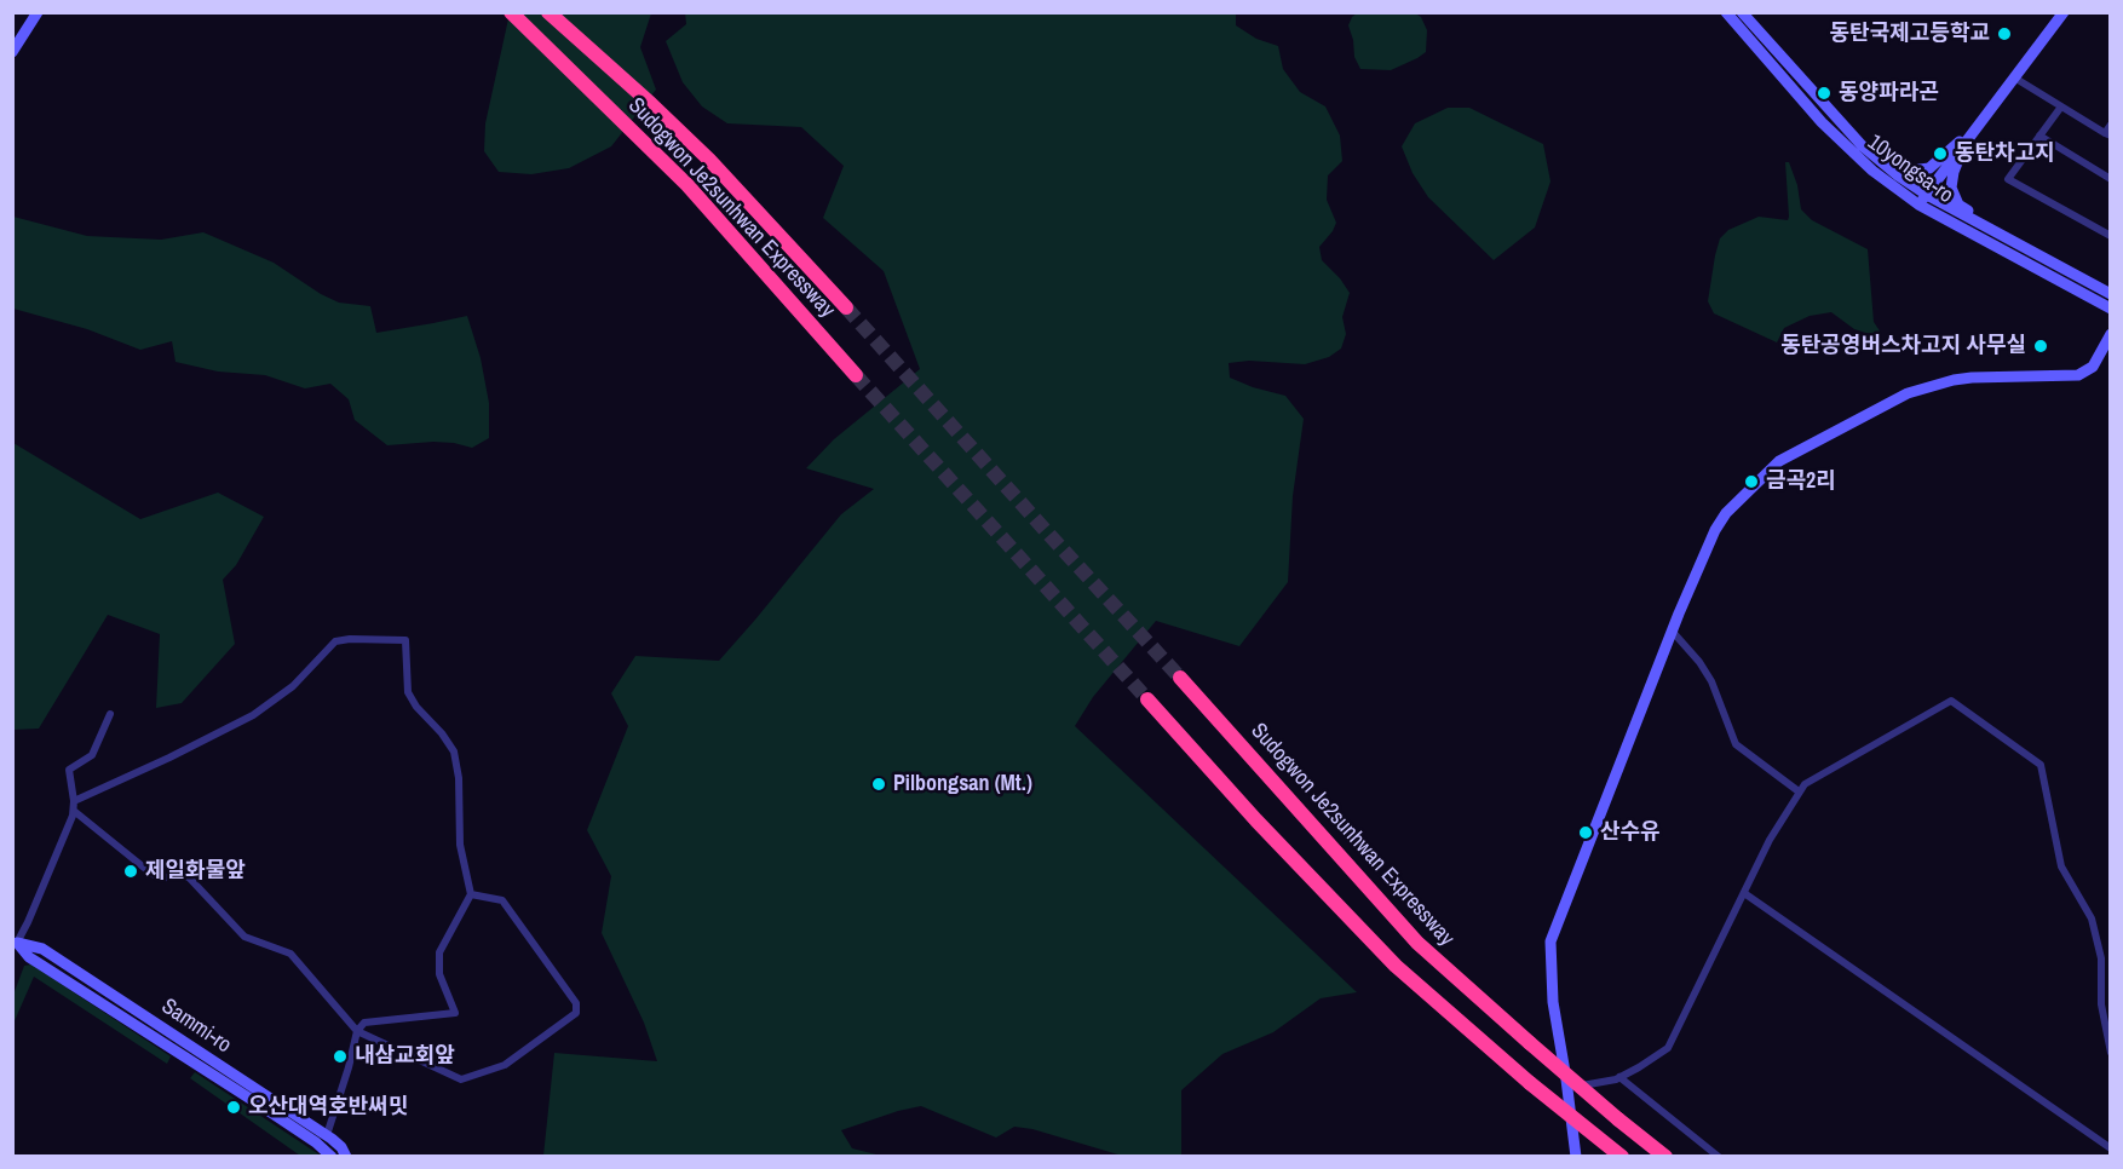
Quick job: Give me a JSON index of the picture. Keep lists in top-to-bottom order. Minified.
{"streets":{"highway":["Sudogwon Je2sunhwan Expressway"],"street":["10yongsa-ro","Sammi-ro"]},"places":["동탄국제고등학교","동양파라곤","동탄차고지","동탄공영버스차고지 사무실","금곡2리","Pilbongsan (Mt.)","산수유","제일화물앞","내삼교회앞","오산대역호반써밋"]}
